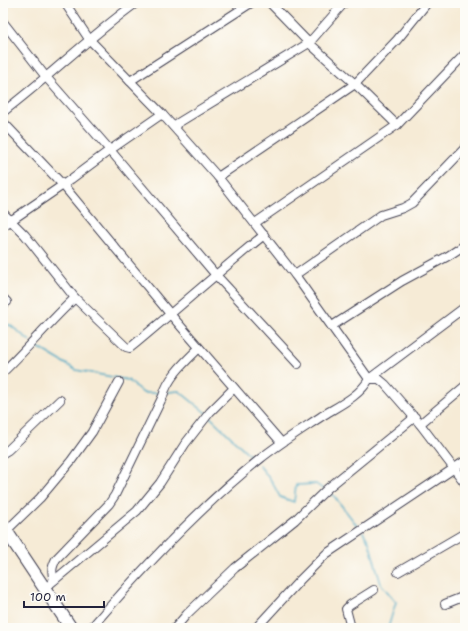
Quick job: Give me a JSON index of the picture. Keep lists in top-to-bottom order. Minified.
{"scale_bar":"100 m"}
